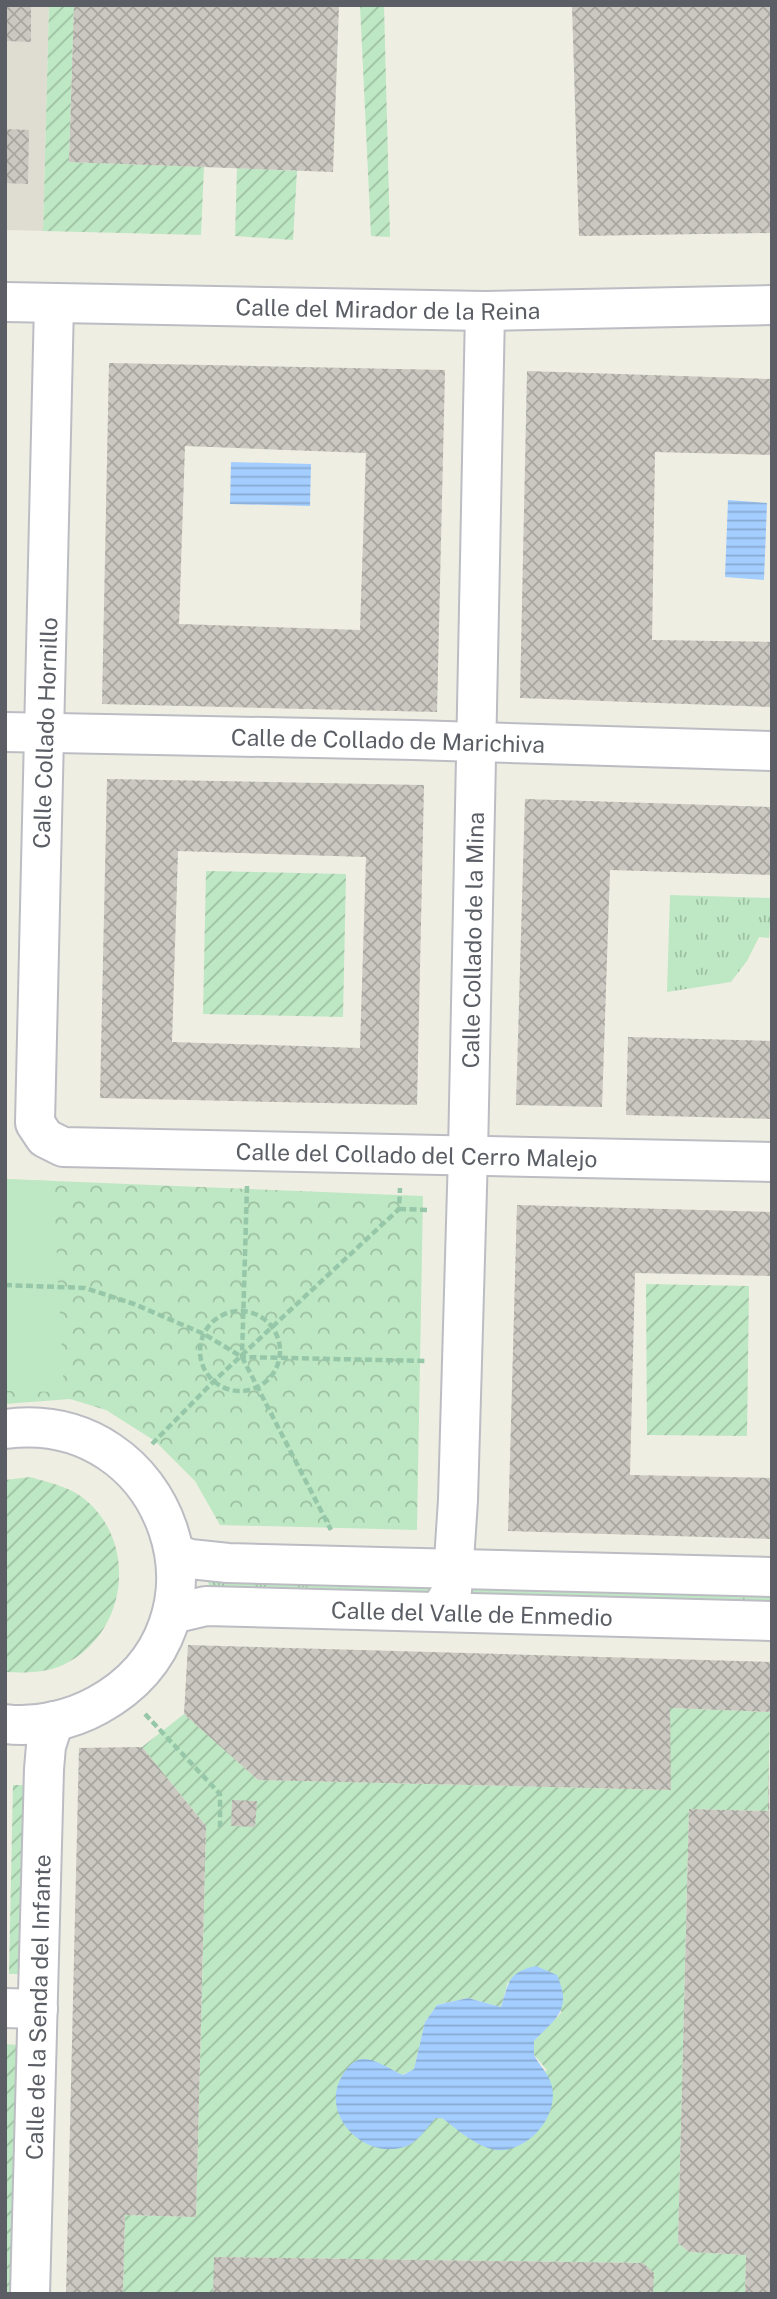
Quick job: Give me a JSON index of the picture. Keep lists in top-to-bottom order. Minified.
{"streets":{"street":["Calle del Mirador de la Reina","Calle Collado Hornillo","Calle de Collado de Marichiva","Calle Collado de la Mina","Calle del Collado del Cerro Malejo","Calle del Valle de Enmedio","Calle de la Senda del Infante"]},"crossings":[["Calle del Mirador de la Reina","Calle Collado Hornillo"],["Calle del Mirador de la Reina","Calle Collado de la Mina"],["Calle Collado Hornillo","Calle de Collado de Marichiva"],["Calle Collado Hornillo","Calle del Collado del Cerro Malejo"],["Calle de Collado de Marichiva","Calle Collado de la Mina"],["Calle Collado de la Mina","Calle del Collado del Cerro Malejo"],["Calle Collado de la Mina","Calle del Valle de Enmedio"]]}
